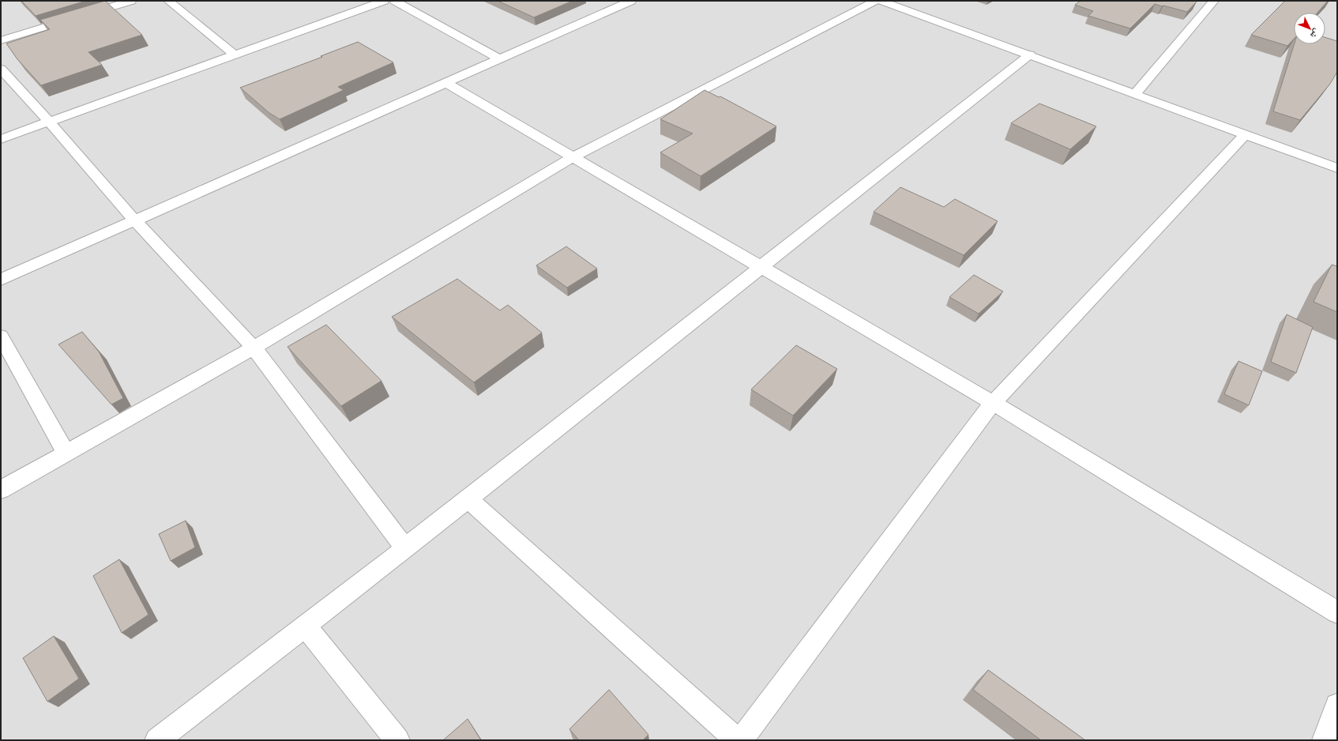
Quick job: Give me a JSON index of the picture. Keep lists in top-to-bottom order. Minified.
{"north":"bottom right"}
